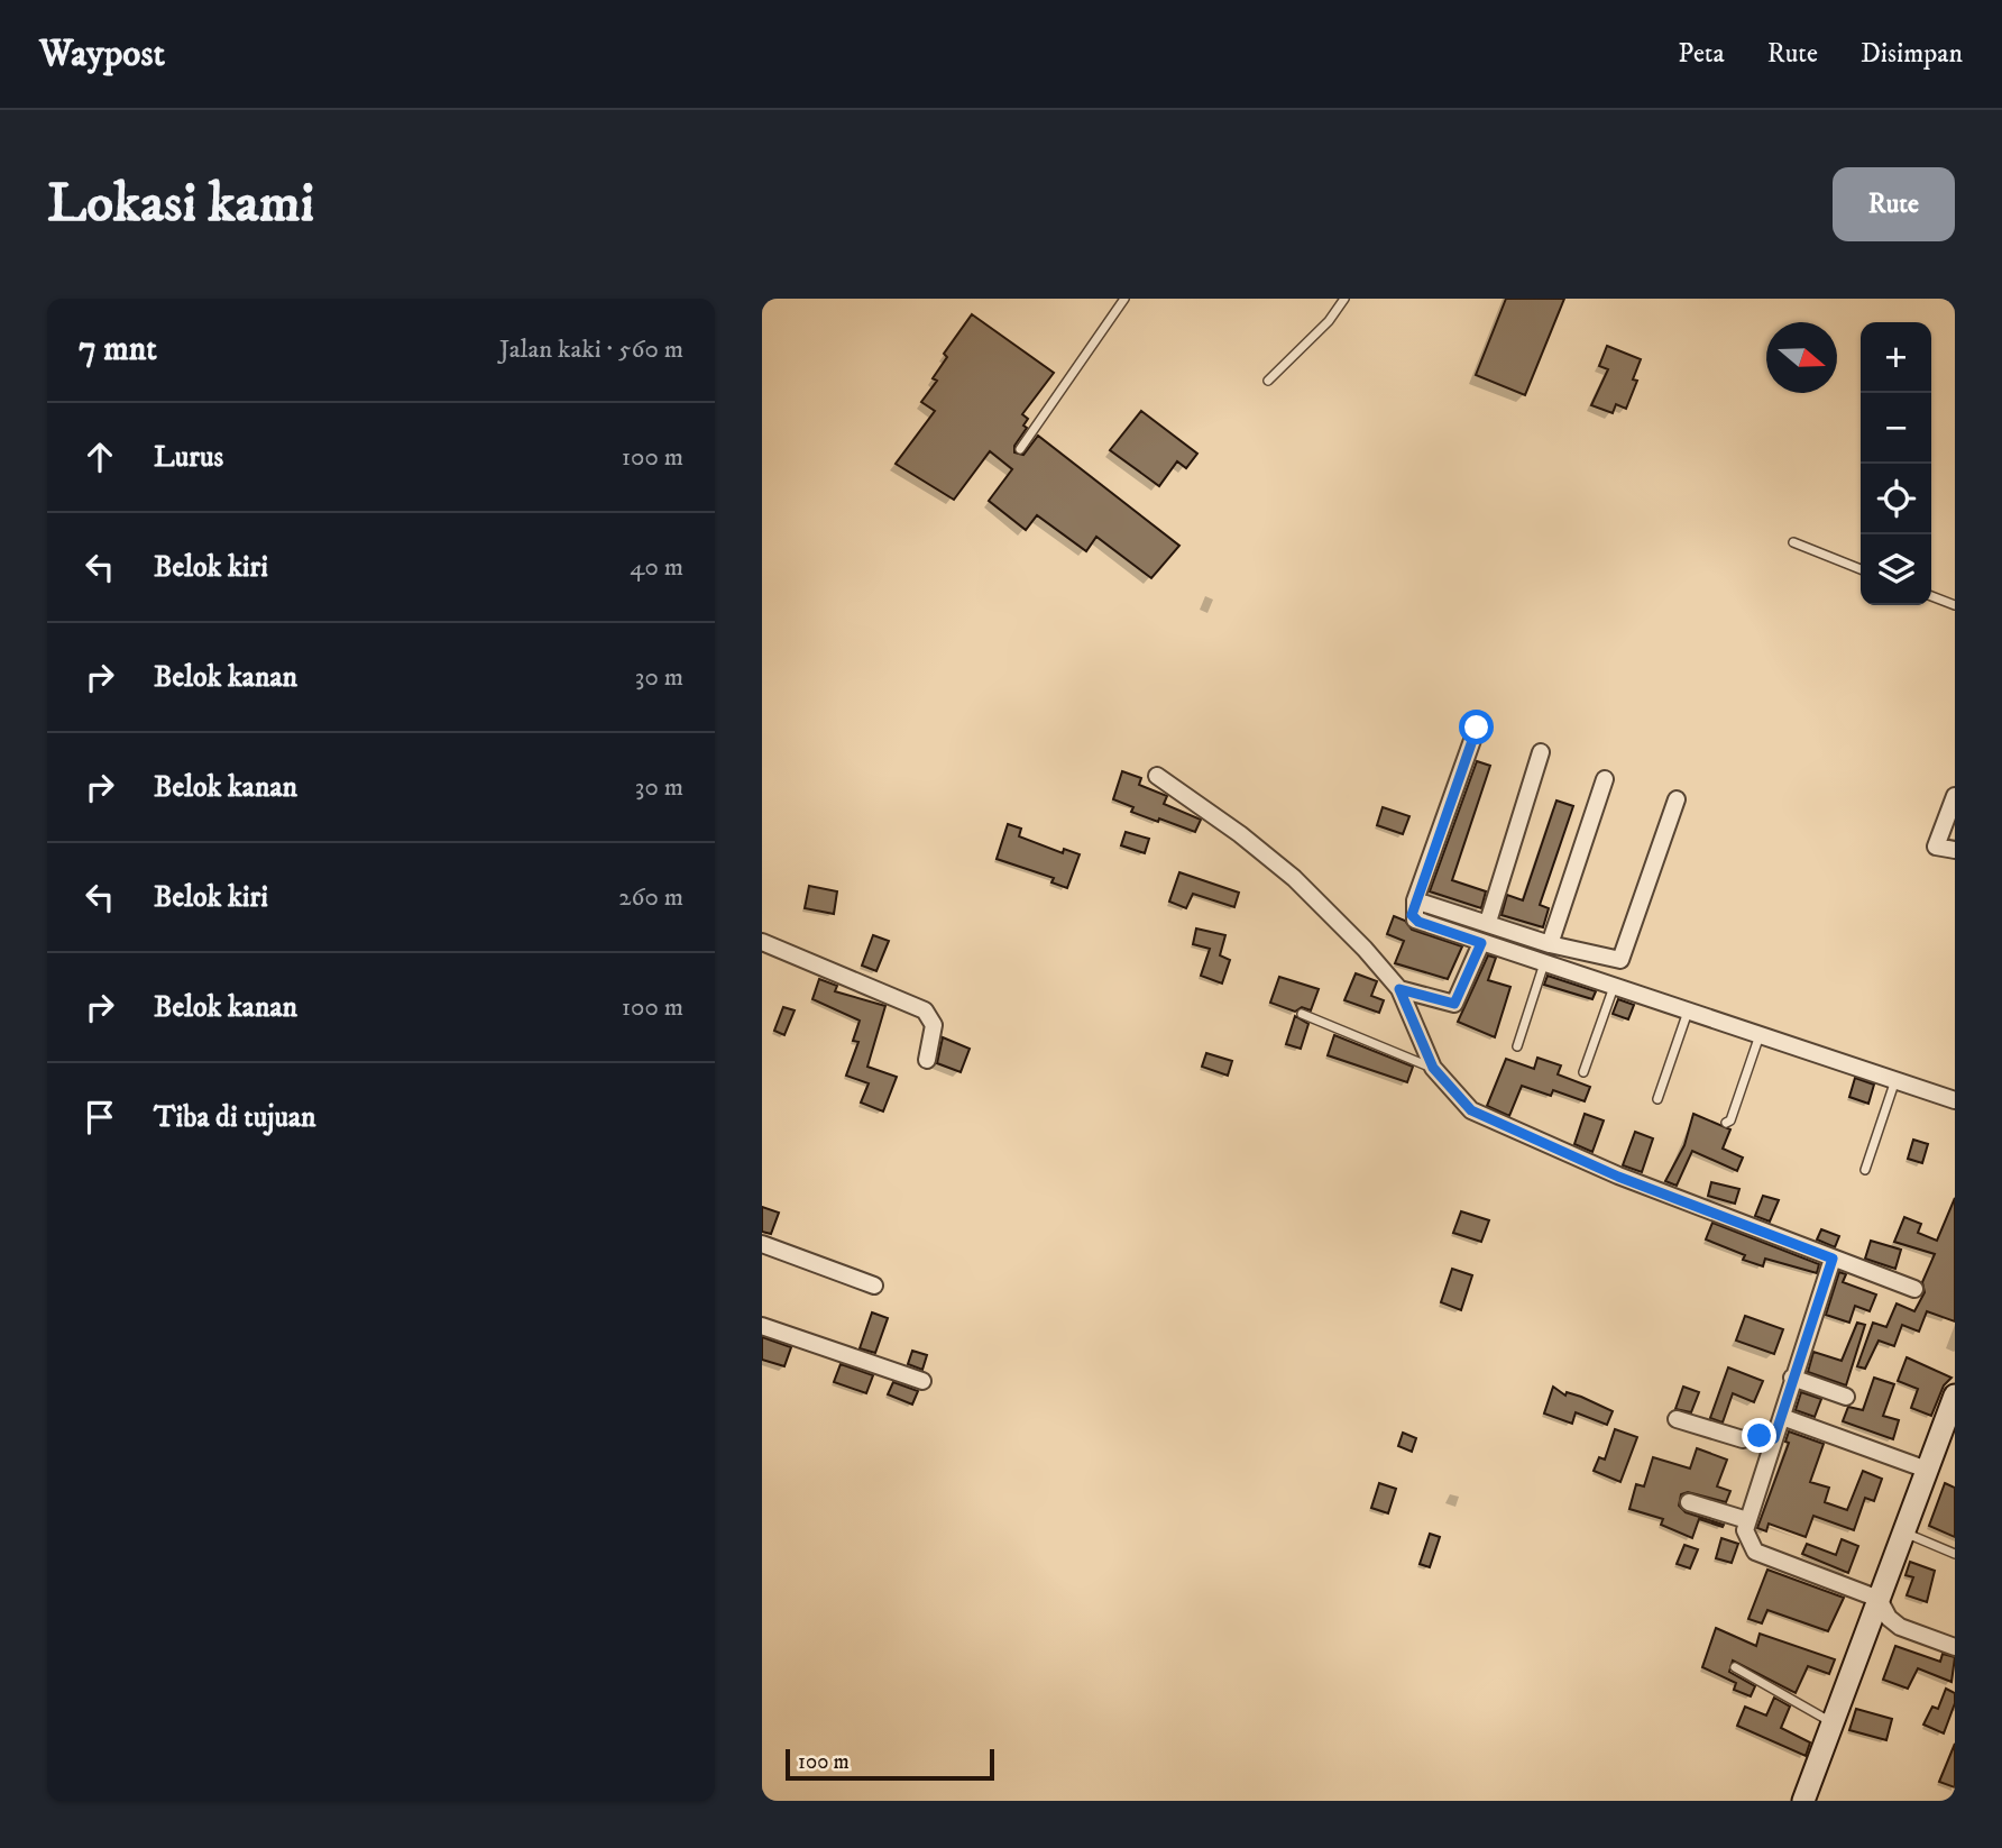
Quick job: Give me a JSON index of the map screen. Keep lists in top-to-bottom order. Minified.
{"scale_bar":"100 m","north":"right","page":{"header":"Waypost","nav":["Peta","Rute","Disimpan"],"buttons":"Rute","title":"Lokasi kami","heading":["7 mnt","Jalan kaki · 560 m"],"map_buttons":["+","−"],"list":[["Lurus","100 m"],["Belok kiri","40 m"],["Belok kanan","30 m"],["Belok kanan","30 m"],["Belok kiri","260 m"],["Belok kanan","100 m"],"Tiba di tujuan"],"scale":"100 m"}}
